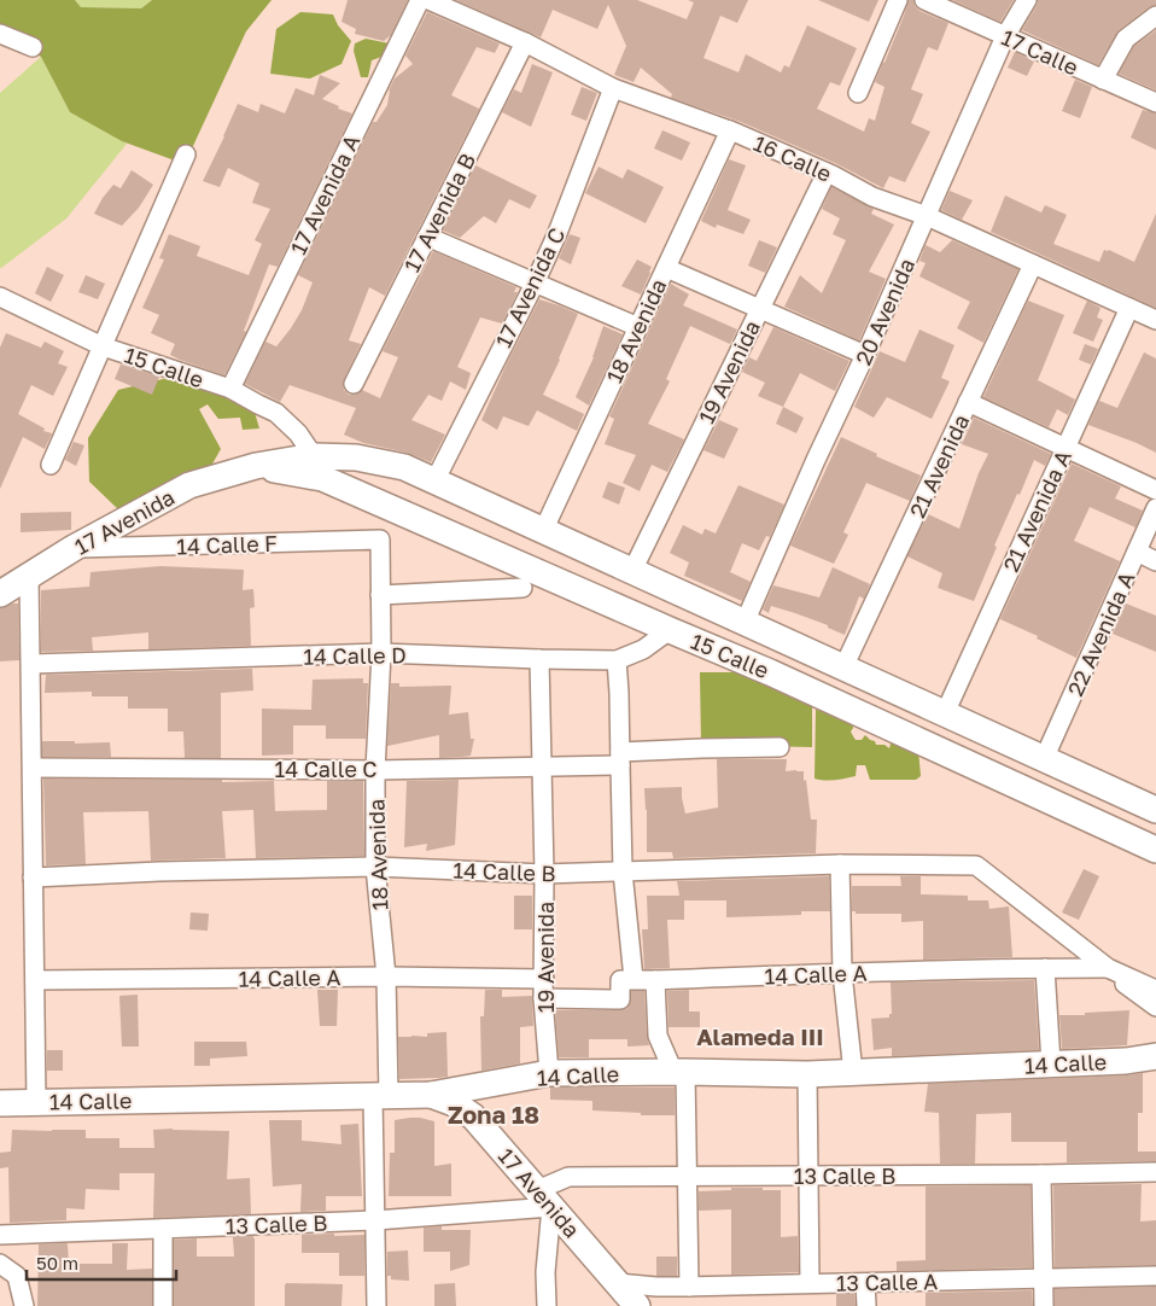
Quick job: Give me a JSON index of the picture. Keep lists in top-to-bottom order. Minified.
{"streets":{"street":["17 Calle","16 Calle","17 Avenida A","17 Avenida B","17 Avenida C","20 Avenida","18 Avenida","15 Calle","19 Avenida","21 Avenida","21 Avenida A","17 Avenida","14 Calle F","22 Avenida A","14 Calle D","14 Calle C","14 Calle B","14 Calle A","14 Calle","13 Calle B","13 Calle A"]},"crossings":[["17 Calle","20 Avenida"],["16 Calle","17 Avenida B"],["16 Calle","17 Avenida C"],["16 Calle","20 Avenida"],["16 Calle","18 Avenida"],["16 Calle","19 Avenida"],["16 Calle","21 Avenida"],["16 Calle","21 Avenida A"],["17 Avenida A","15 Calle"],["17 Avenida C","15 Calle"],["20 Avenida","15 Calle"],["18 Avenida","15 Calle"],["18 Avenida","14 Calle F"],["18 Avenida","14 Calle D"],["18 Avenida","14 Calle C"],["18 Avenida","14 Calle B"],["18 Avenida","14 Calle A"],["18 Avenida","14 Calle"],["18 Avenida","13 Calle B"],["15 Calle","19 Avenida"],["15 Calle","21 Avenida"],["15 Calle","21 Avenida A"],["15 Calle","17 Avenida"],["15 Calle","22 Avenida A"],["15 Calle","14 Calle D"],["19 Avenida","14 Calle D"],["19 Avenida","14 Calle C"],["19 Avenida","14 Calle B"],["19 Avenida","14 Calle A"],["19 Avenida","14 Calle"],["17 Avenida","14 Calle F"],["17 Avenida","14 Calle"],["17 Avenida","13 Calle B"],["17 Avenida","13 Calle A"],["14 Calle B","14 Calle A"]],"districts":["Alameda III","Zona 18"],"scale_bar":"50 m"}
